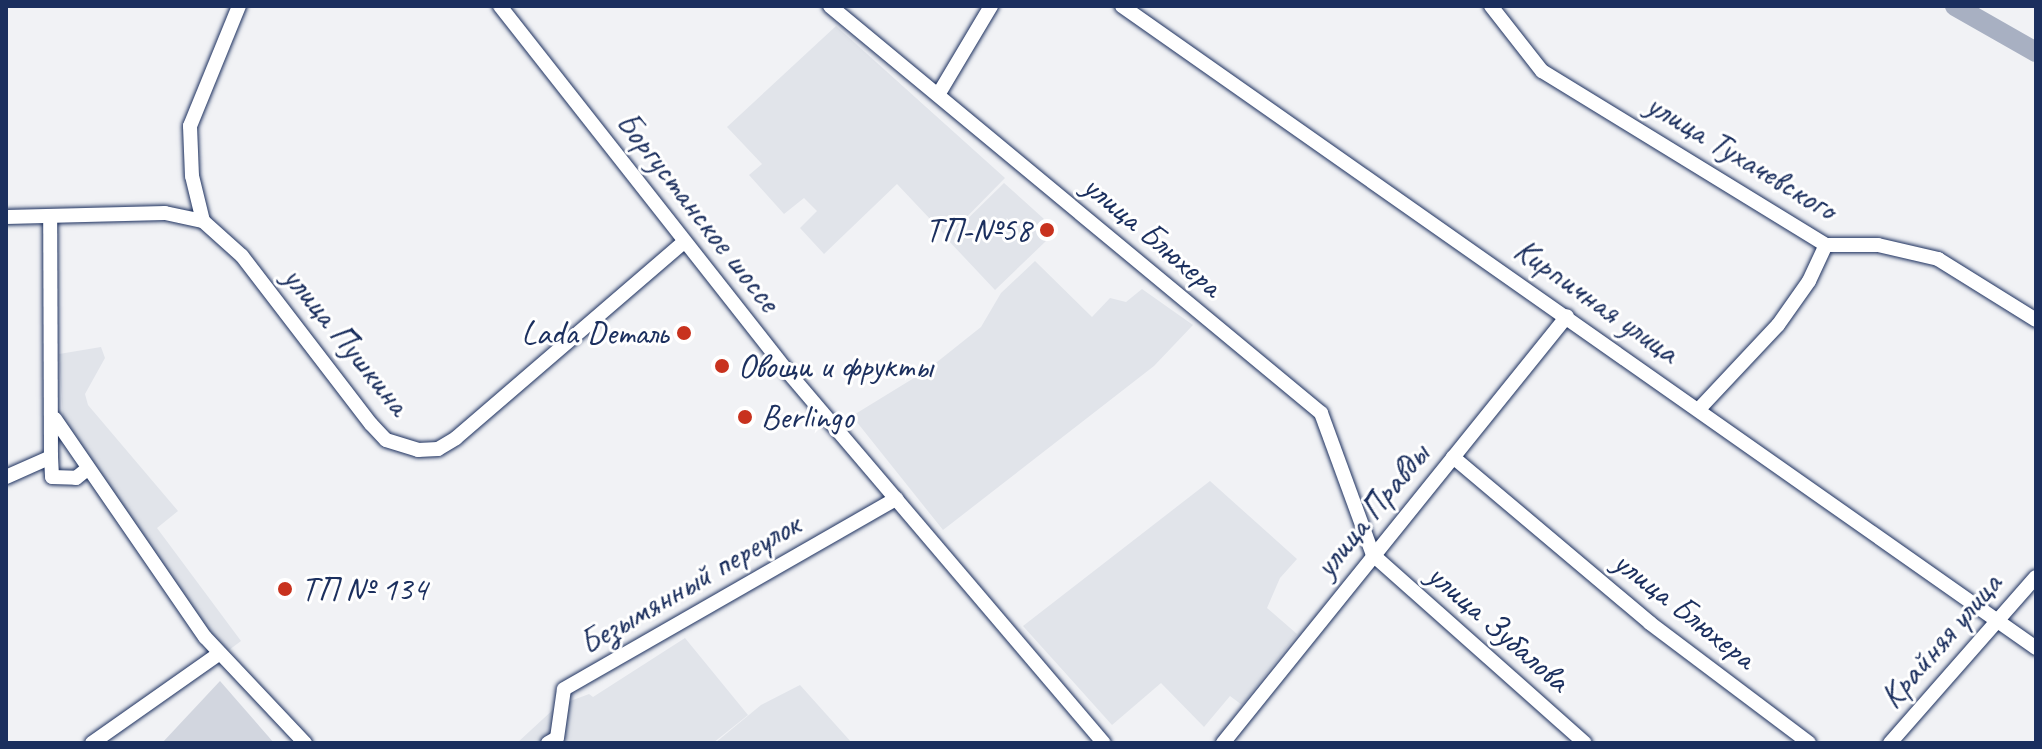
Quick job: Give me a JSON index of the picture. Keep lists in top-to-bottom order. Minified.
{"streets":{"street":["улица Тухачевского","Боргустанское шоссе","улица Блюхера","Кирпичная улица","улица Пушкина","улица Правды","Безымянный переулок","улица Зубалова","Крайняя улица"]},"crossings":[["Боргустанское шоссе","улица Пушкина"],["Боргустанское шоссе","Безымянный переулок"],["улица Блюхера","улица Правды"],["улица Блюхера","улица Зубалова"],["Кирпичная улица","улица Правды"],["Кирпичная улица","Крайняя улица"],["улица Правды","улица Зубалова"]],"places":["ТП-№58","Lada Dеталь","Овощи и фрукты","Berlingo","ТП № 134"]}
